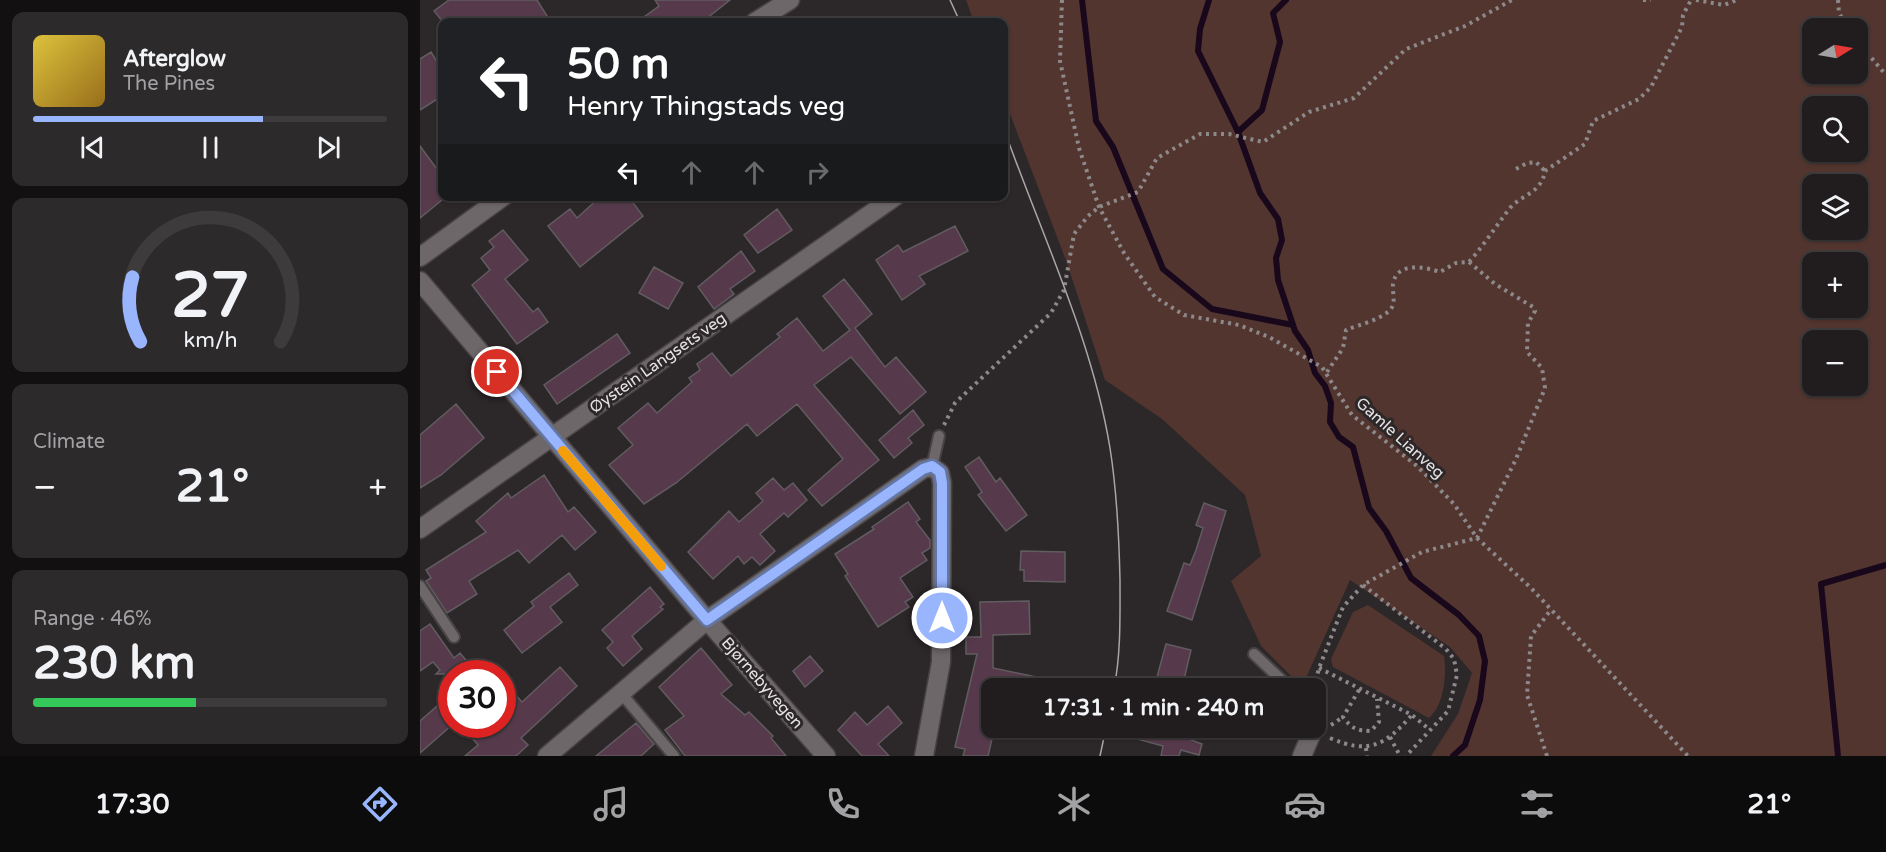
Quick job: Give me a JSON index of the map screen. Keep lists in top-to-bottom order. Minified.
{"streets":{"street":["Øystein Langsets veg","Bjørnebyvegen"],"path":["Gamle Lianveg"]},"crossings":[["Øystein Langsets veg","Bjørnebyvegen"]],"north":"right","page":{"map_buttons":["+","−"],"turn":["50 m","Henry Thingstads veg"],"song":["Afterglow","The Pines"],"tile":["Climate",["Range · 46%","230 km"]],"heat":["−","21°","+"],"limit":"30","trip":"17:31 · 1 min · 240 m","tabs":["17:30","21°"],"gauge":["27","km/h"]}}
